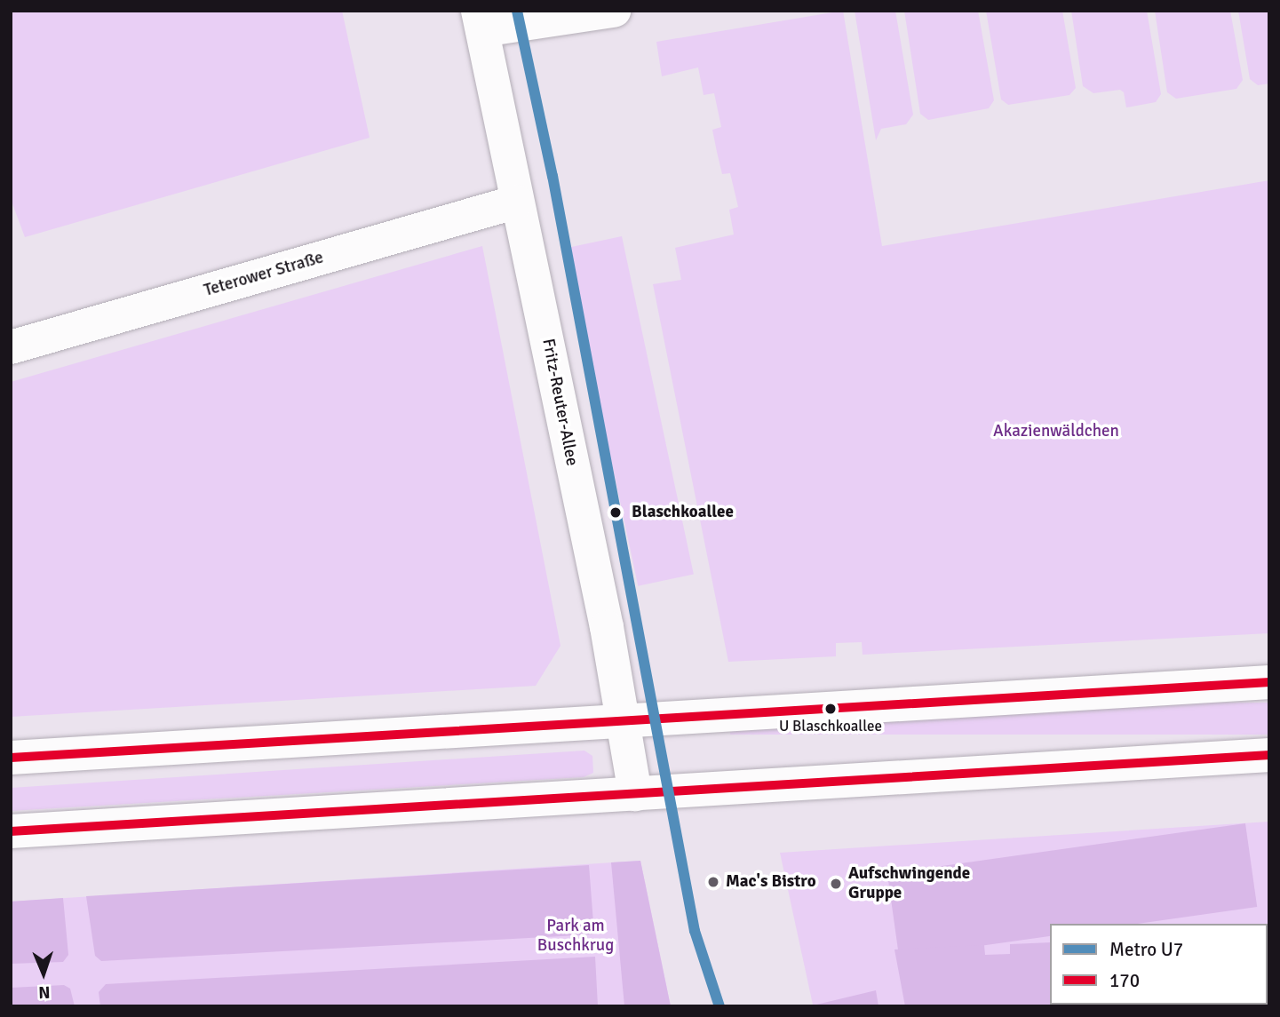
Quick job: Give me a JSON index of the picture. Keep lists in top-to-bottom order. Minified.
{"streets":{"main road":["Teterower Straße","Fritz-Reuter-Allee"]},"crossings":[["Teterower Straße","Fritz-Reuter-Allee"]],"parks":["Akazienwäldchen","Park am Buschkrug"],"places":["Blaschkoallee","U Blaschkoallee","Mac's Bistro","Aufschwingende Gruppe"],"lines":["metro line U7","transit line 170"],"legend":["Metro U7","170"],"north":"bottom"}
